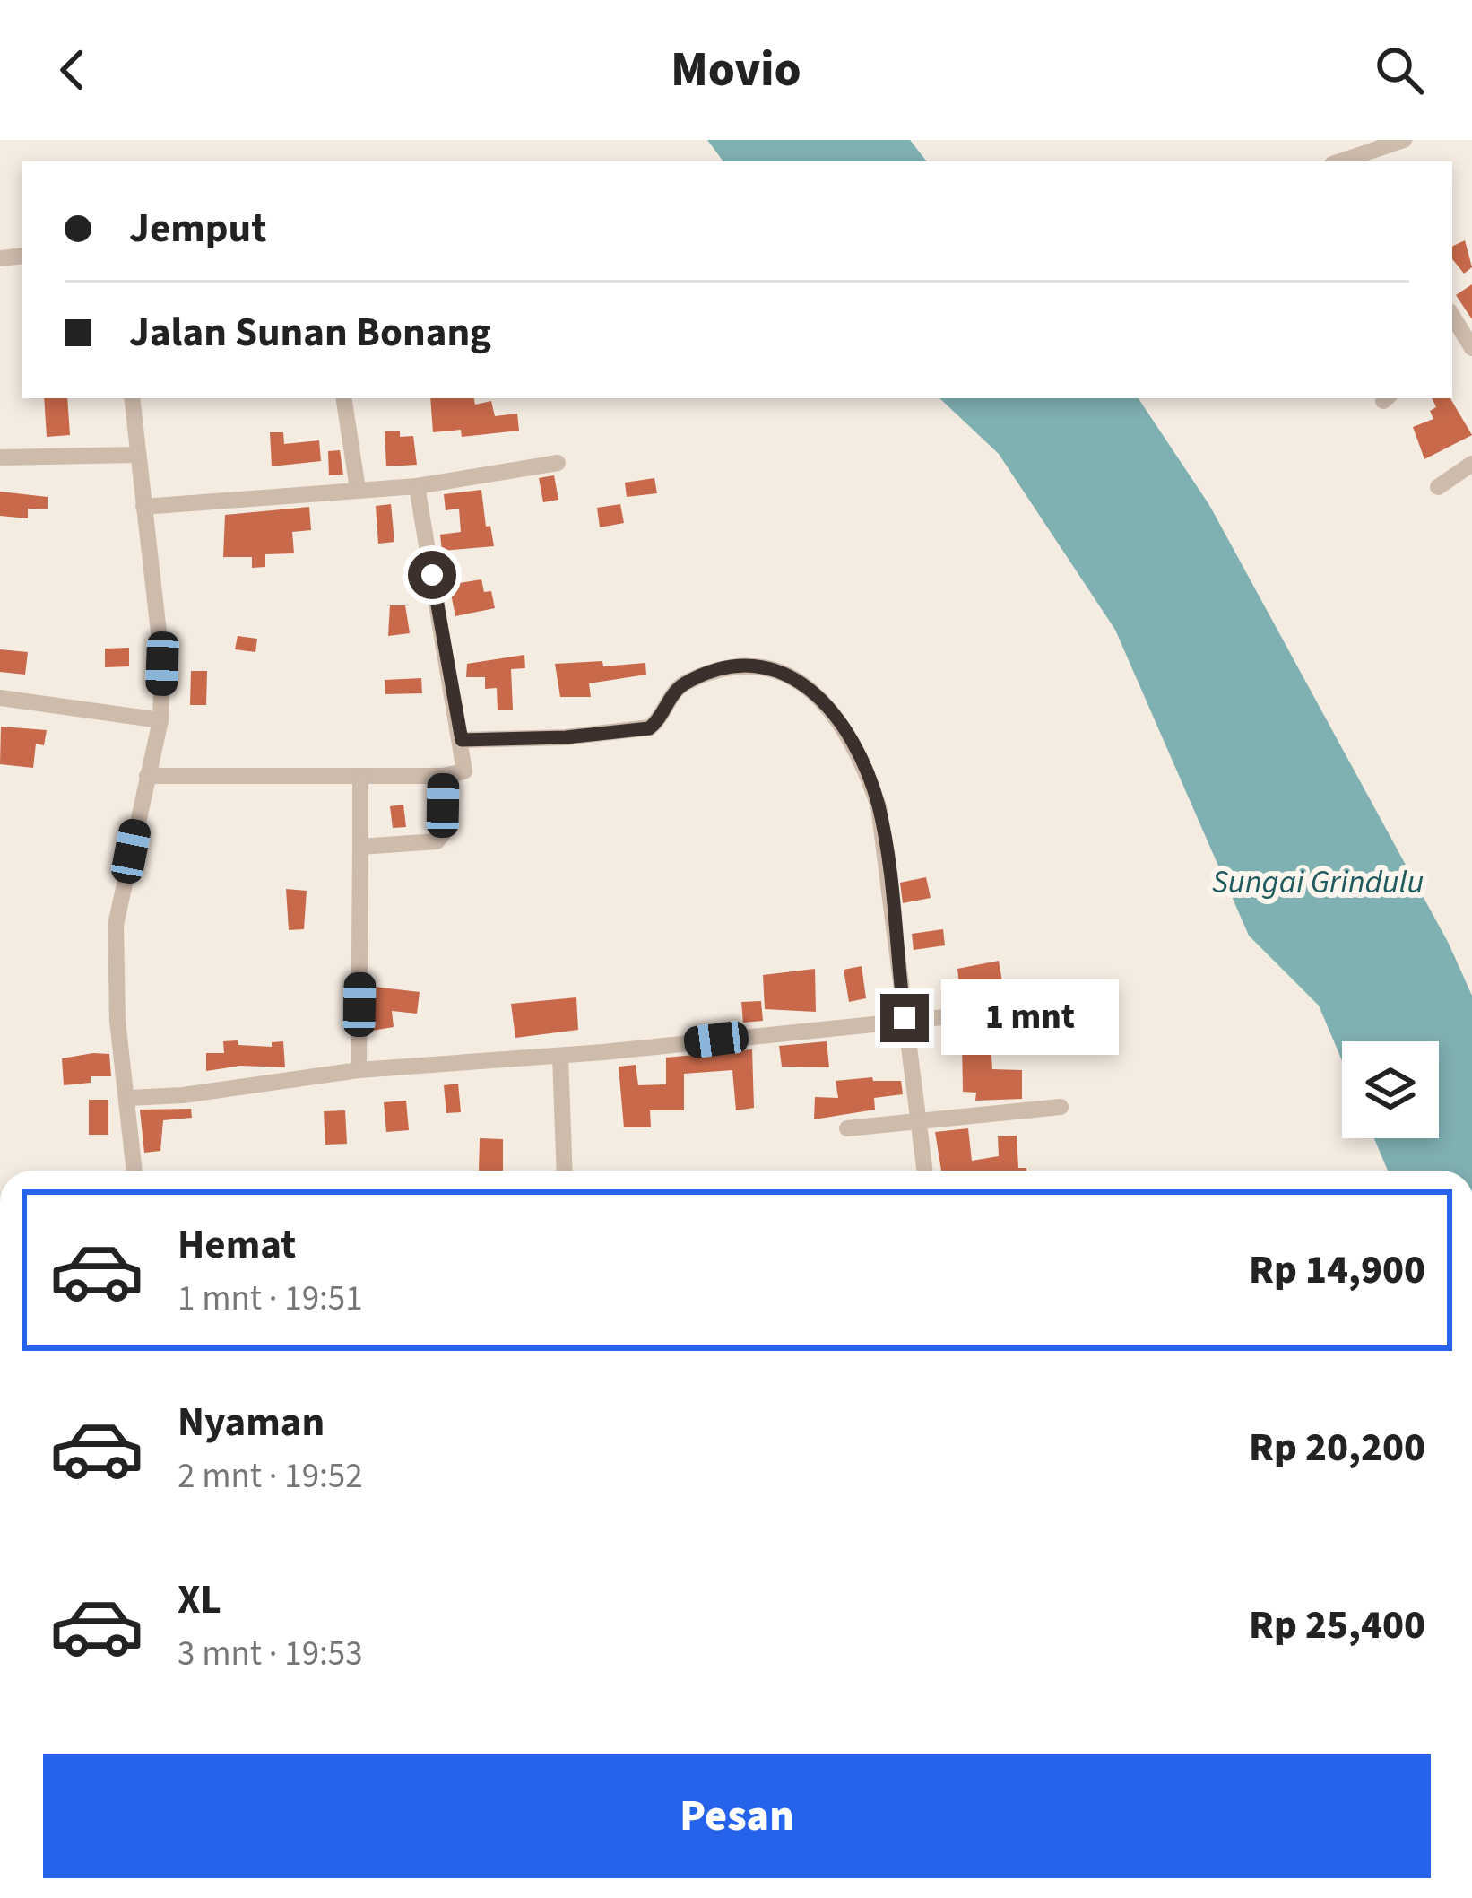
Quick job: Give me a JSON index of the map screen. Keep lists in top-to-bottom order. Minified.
{"water":["Sungai Grindulu"],"page":{"header":"Movio","banner":["Jemput","Jalan Sunan Bonang"],"bubble":"1 mnt","list":[{"name":"Hemat","note":"1 mnt · 19:51","value":"Rp 14,900"},{"name":"Nyaman","note":"2 mnt · 19:52","value":"Rp 20,200"},{"name":"XL","note":"3 mnt · 19:53","value":"Rp 25,400"}],"buttons":"Pesan"}}
